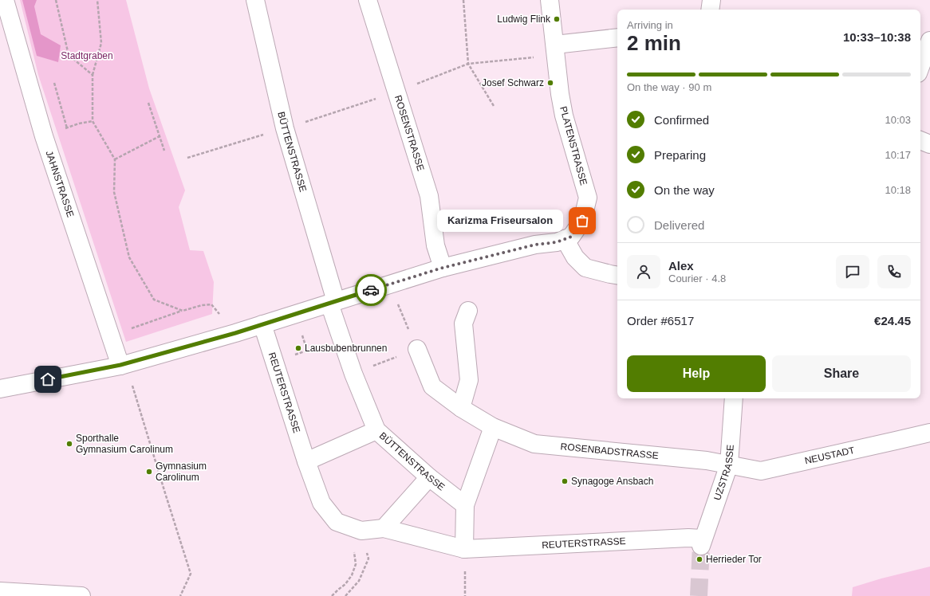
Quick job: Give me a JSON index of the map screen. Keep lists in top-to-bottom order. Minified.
{"streets":{"street":["ROSENSTRASSE","PLATENSTRASSE","BÜTTENSTRASSE","JAHNSTRASSE","REUTERSTRASSE","ROSENBADSTRASSE","NEUSTADT","UZSTRASSE"]},"crossings":[["ROSENSTRASSE","PLATENSTRASSE"],["PLATENSTRASSE","BÜTTENSTRASSE"],["BÜTTENSTRASSE","REUTERSTRASSE"],["REUTERSTRASSE","UZSTRASSE"],["ROSENBADSTRASSE","NEUSTADT"],["ROSENBADSTRASSE","UZSTRASSE"],["NEUSTADT","UZSTRASSE"]],"parks":["Stadtgraben"],"places":["Ludwig Flink","Josef Schwarz","Karizma Friseursalon","Lausbubenbrunnen","Sporthalle Gymnasium Carolinum","Gymnasium Carolinum","Synagoge Ansbach","Herrieder Tor"],"page":{"heading":["2 min","Arriving in","10:33–10:38"],"panel":["Alex","Courier · 4.8","Order #6517","€24.45"],"bar":"On the way · 90 m","list":[["Confirmed","10:03"],["Preparing","10:17"],["On the way","10:18"],"Delivered"],"bubble":"Karizma Friseursalon","buttons":["Help","Share"]}}
